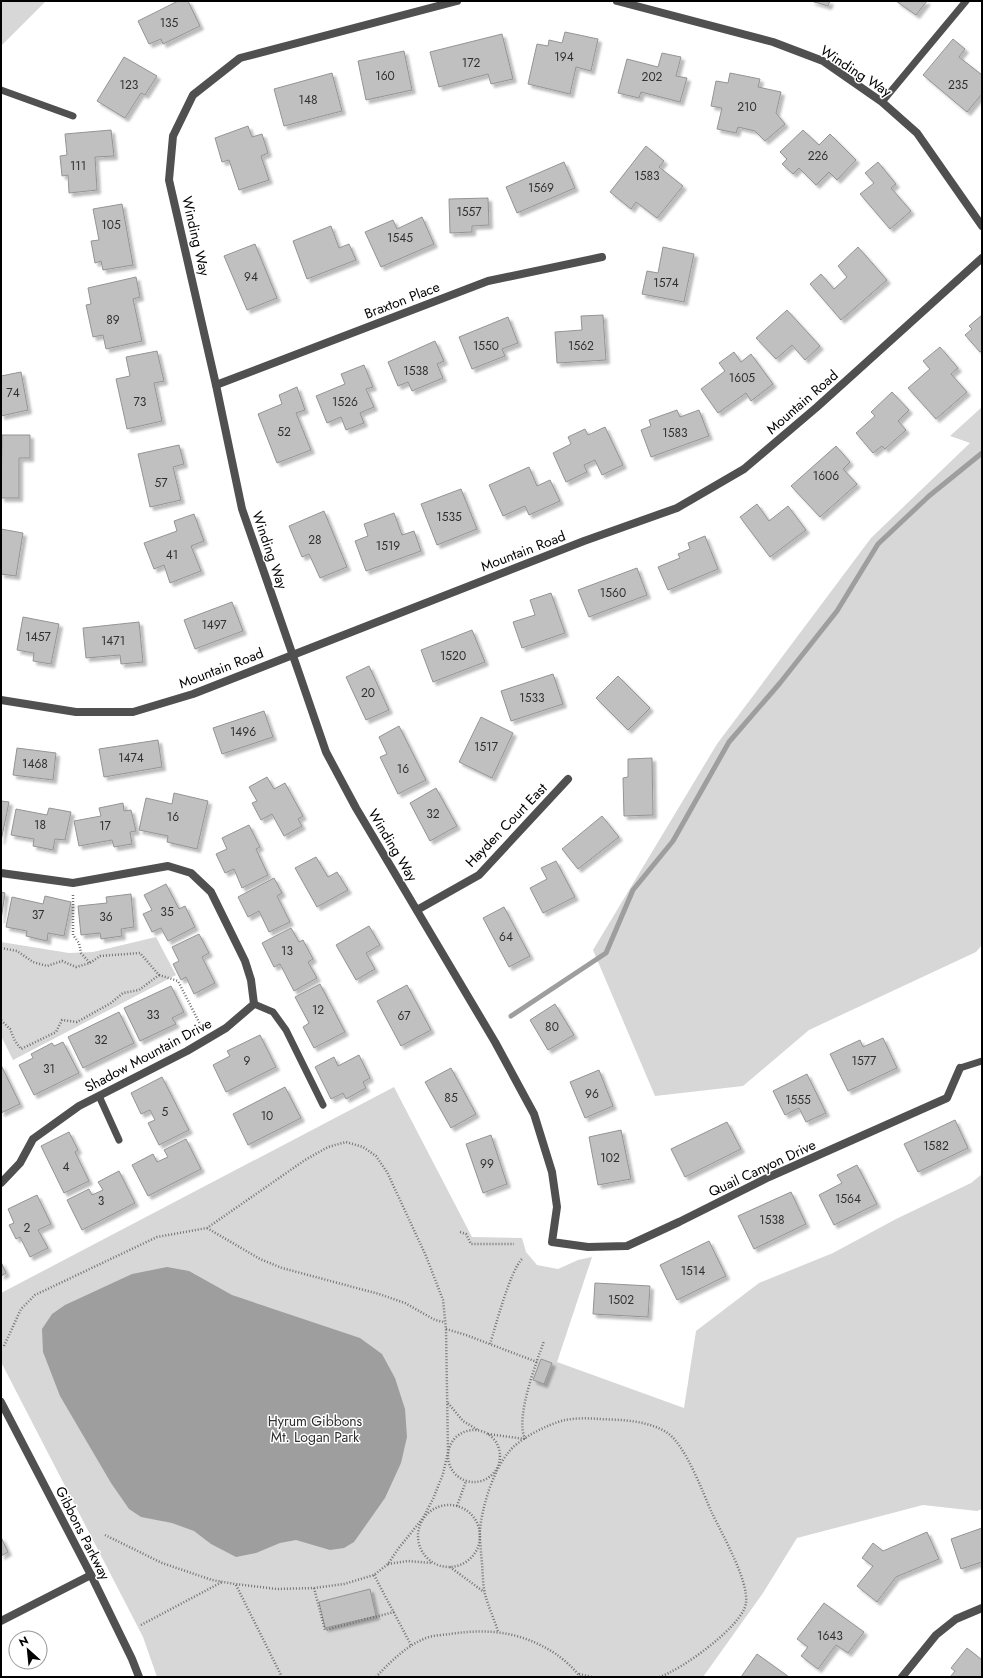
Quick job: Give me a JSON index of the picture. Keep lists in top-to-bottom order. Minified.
{"streets":{"street":["Winding Way","Braxton Place","Mountain Road","Hayden Court East","Shadow Mountain Drive","Quail Canyon Drive","Gibbons Parkway"]},"crossings":[["Winding Way","Braxton Place"],["Winding Way","Mountain Road"],["Winding Way","Hayden Court East"],["Winding Way","Quail Canyon Drive"]],"parks":["Hyrum Gibbons Mt. Logan Park"],"house_numbers":["135","194","172","160","202","123","235","148","210","226","111","1583","1569","1557","105","1545","94","1574","89","1550","1562","1538","1605","74","73","1526","52","1583","1606","57","1535","28","1519","41","1560","1497","1457","1471","1520","20","1533","1496","1517","1474","1468","16","32","16","18","17","35","37","36","64","13","12","33","67","80","32","9","1577","31","96","85","1555","5","10","1582","102","99","4","1564","3","1538","2","1514","1502","1643"],"north":"top left"}
